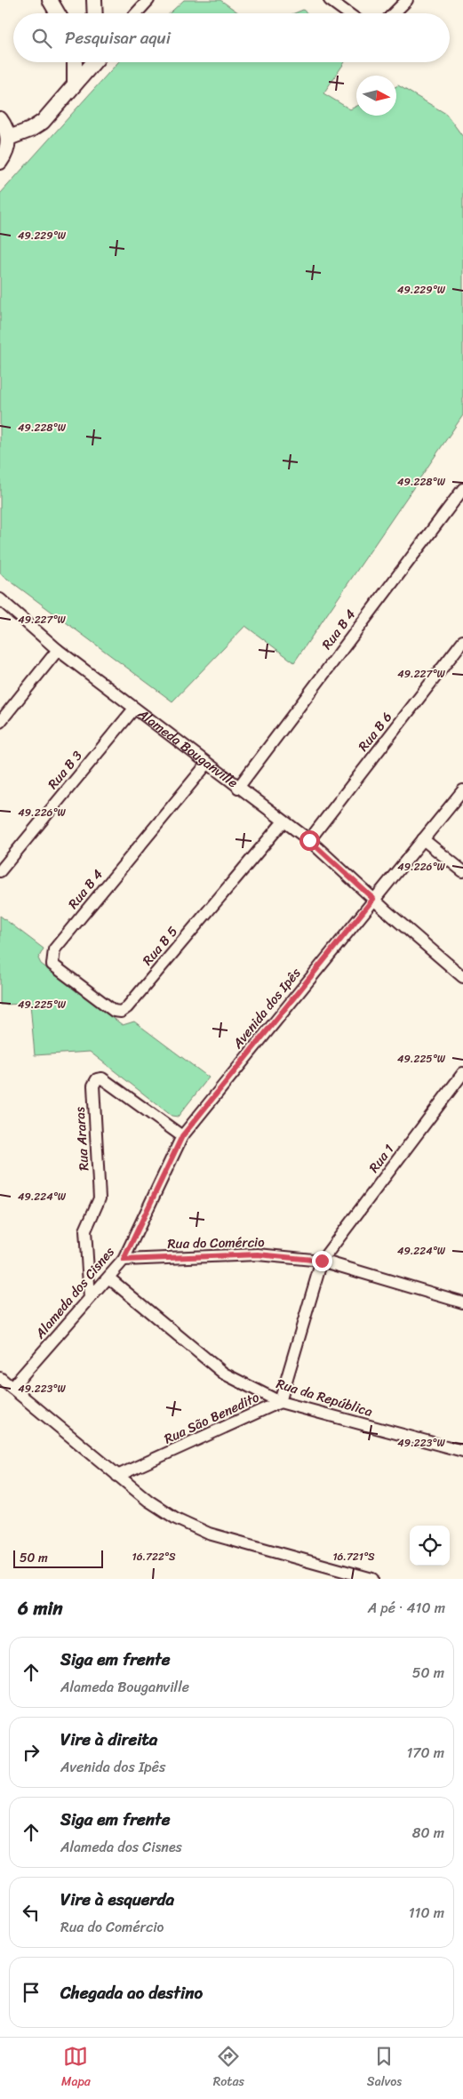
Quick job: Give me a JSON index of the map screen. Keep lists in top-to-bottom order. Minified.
{"streets":{"street":["Rua B 4","Rua B 6","Alameda Bouganville","Rua B 3","Rua B 5","Avenida dos Ipês","Rua Araras","Rua 1","Rua do Comércio","Alameda dos Cisnes","Rua da República","Rua São Benedito"]},"crossings":[["Rua B 4","Alameda Bouganville"],["Rua B 4","Rua B 5"],["Rua B 6","Alameda Bouganville"],["Alameda Bouganville","Rua B 3"],["Alameda Bouganville","Rua B 5"],["Alameda Bouganville","Avenida dos Ipês"],["Avenida dos Ipês","Rua Araras"],["Avenida dos Ipês","Alameda dos Cisnes"],["Rua Araras","Alameda dos Cisnes"],["Rua 1","Rua do Comércio"],["Rua 1","Rua São Benedito"],["Rua do Comércio","Alameda dos Cisnes"],["Rua do Comércio","Rua São Benedito"],["Alameda dos Cisnes","Rua da República"],["Rua da República","Rua São Benedito"]],"scale_bar":"50 m","north":"right","page":{"search":"Pesquisar aqui","scale":"50 m","heading":["6 min","A pé · 410 m"],"list":[["Siga em frente","Alameda Bouganville","50 m"],["Vire à direita","Avenida dos Ipês","170 m"],["Siga em frente","Alameda dos Cisnes","80 m"],["Vire à esquerda","Rua do Comércio","110 m"],"Chegada ao destino"],"nav":["Mapa","Rotas","Salvos"]},"coordinates":["49.229°W","49.228°W","49.227°W","49.226°W","49.225°W","49.224°W","49.223°W","16.722°S","16.721°S"]}
